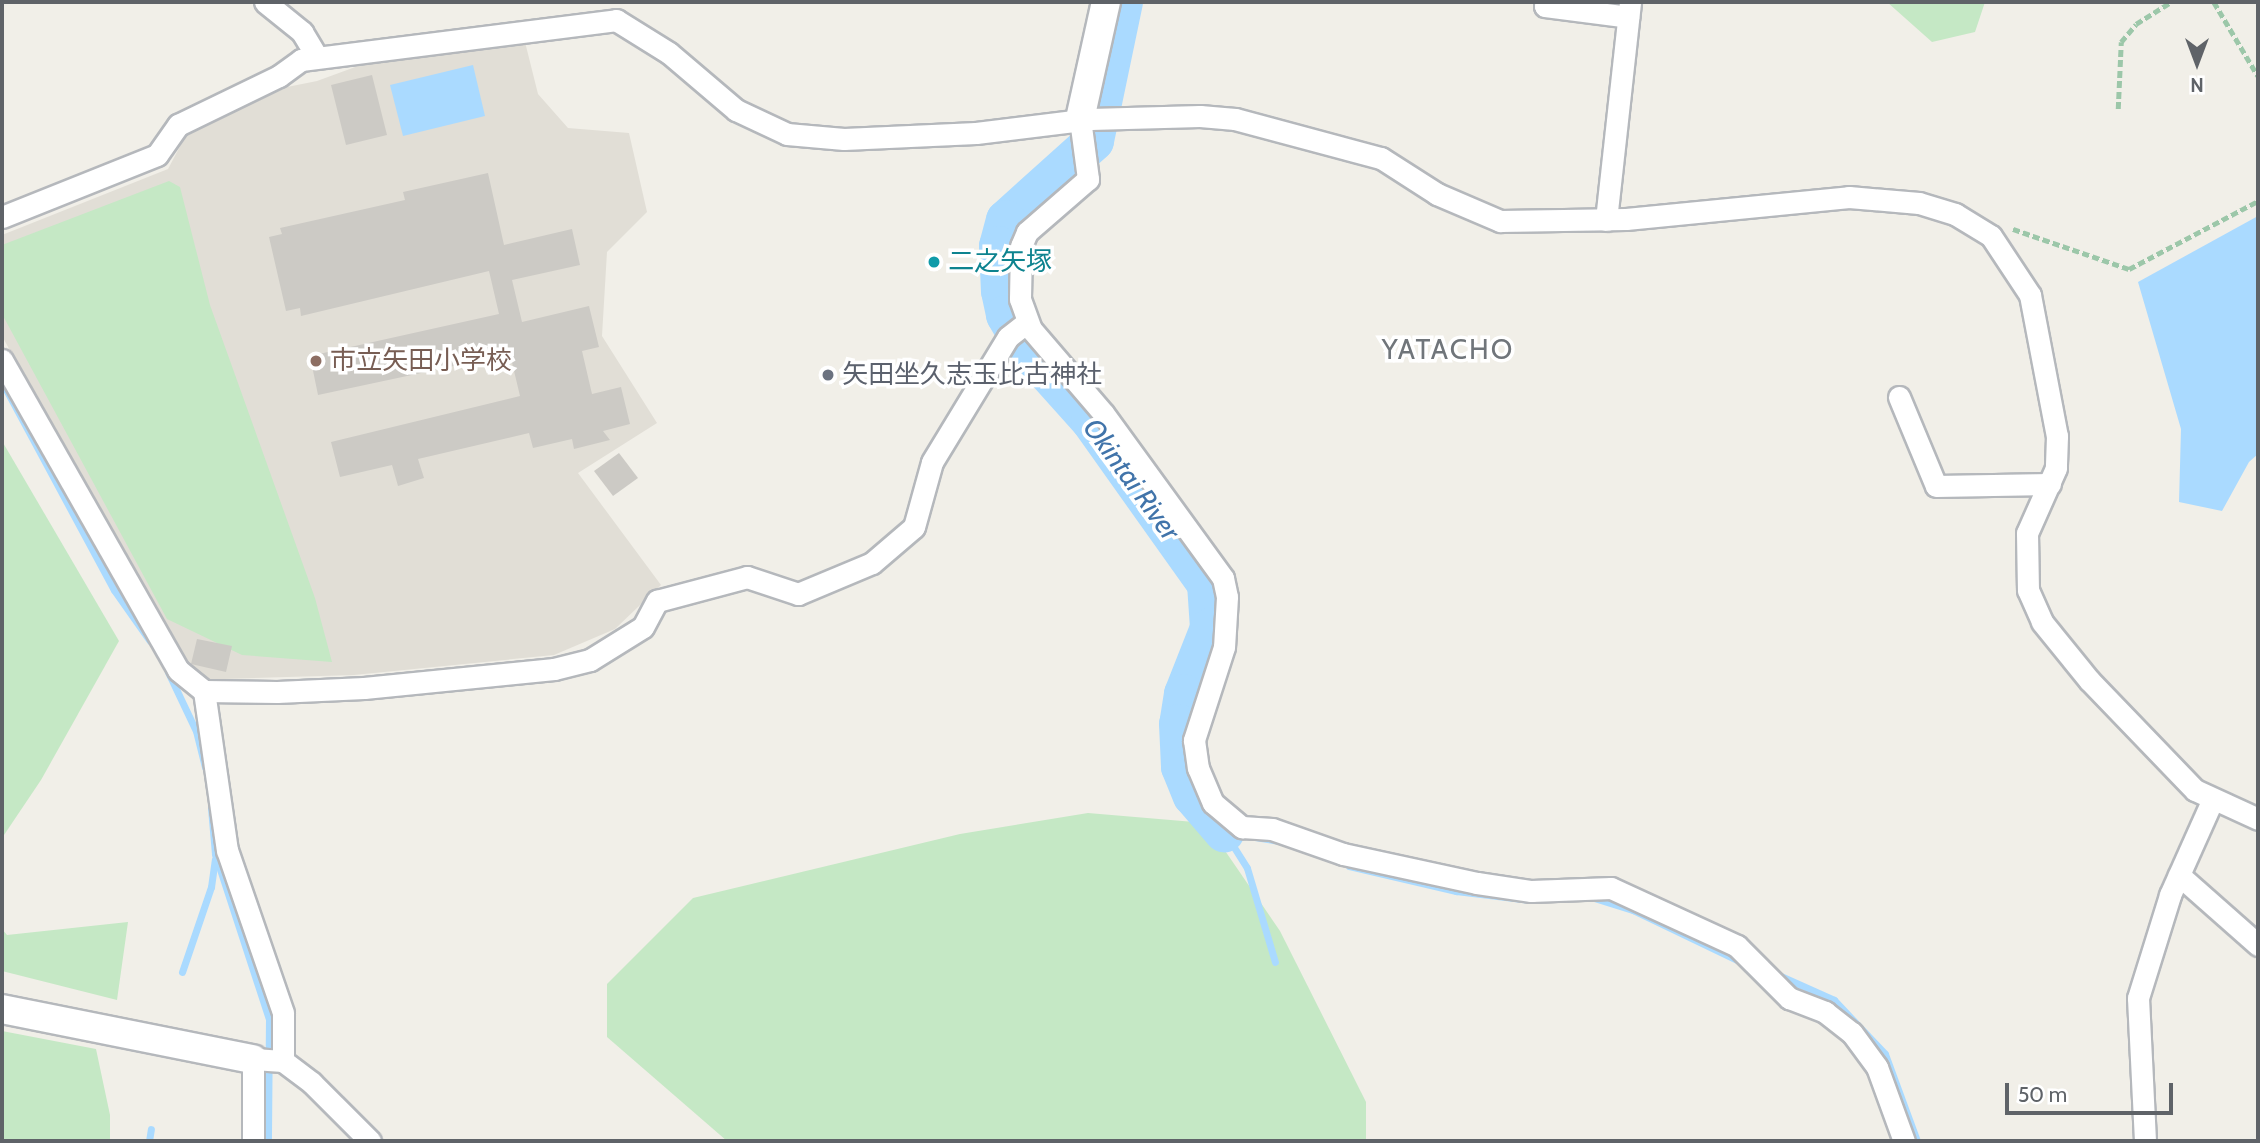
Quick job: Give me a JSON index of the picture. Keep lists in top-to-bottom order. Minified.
{"districts":["YATACHO"],"water":["Okintai River"],"places":["二之矢塚","市立矢田小学校","矢田坐久志玉比古神社"],"scale_bar":"50 m","north":"bottom"}
